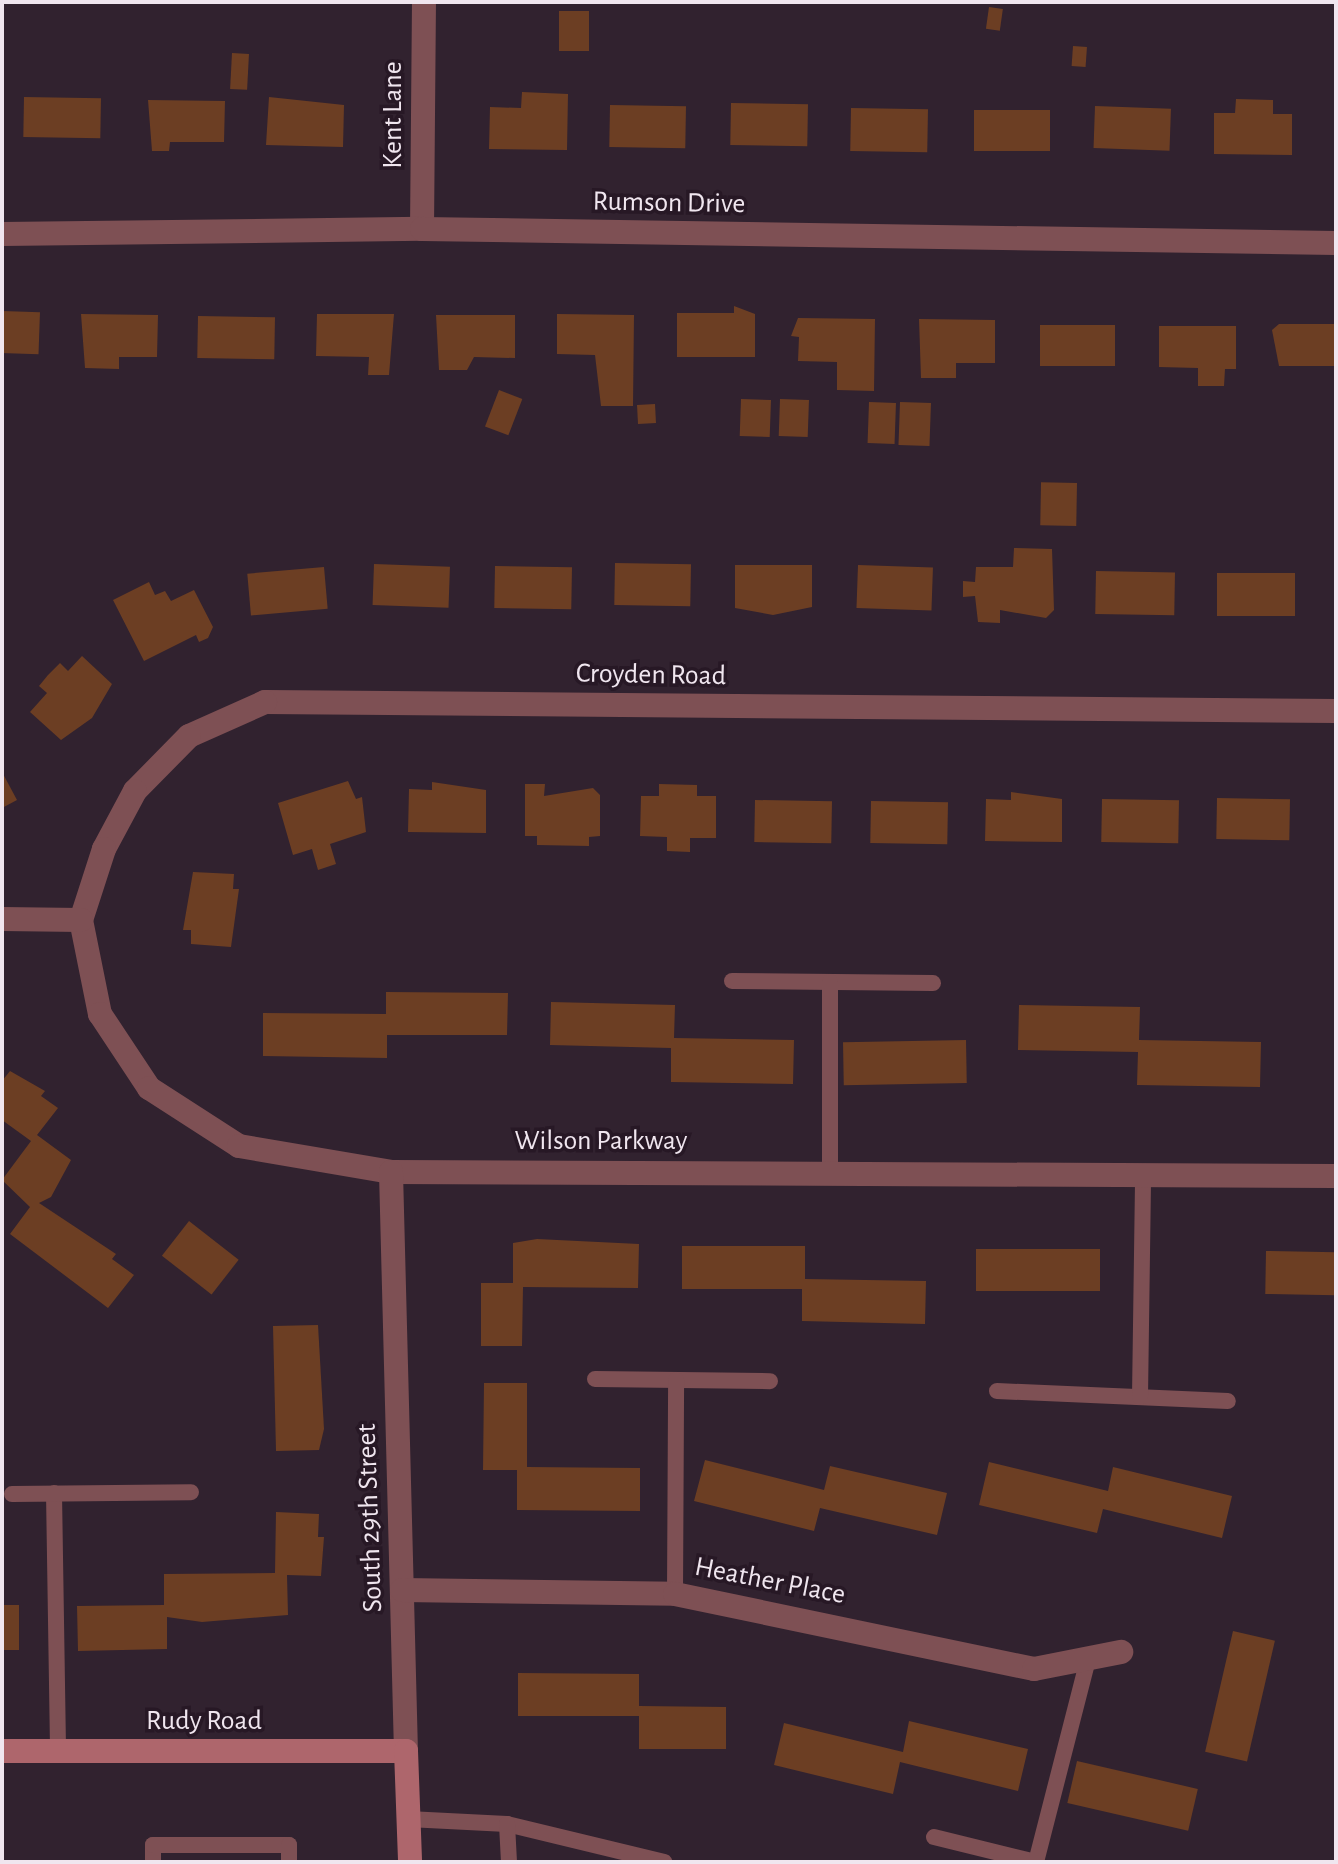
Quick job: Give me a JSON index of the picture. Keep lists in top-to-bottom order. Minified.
{"streets":{"street":["Kent Lane","Rumson Drive","Croyden Road","Wilson Parkway","South 29th Street","Heather Place","Rudy Road"]},"crossings":[["Kent Lane","Rumson Drive"],["Croyden Road","Wilson Parkway"],["Wilson Parkway","South 29th Street"],["South 29th Street","Heather Place"],["South 29th Street","Rudy Road"]]}
